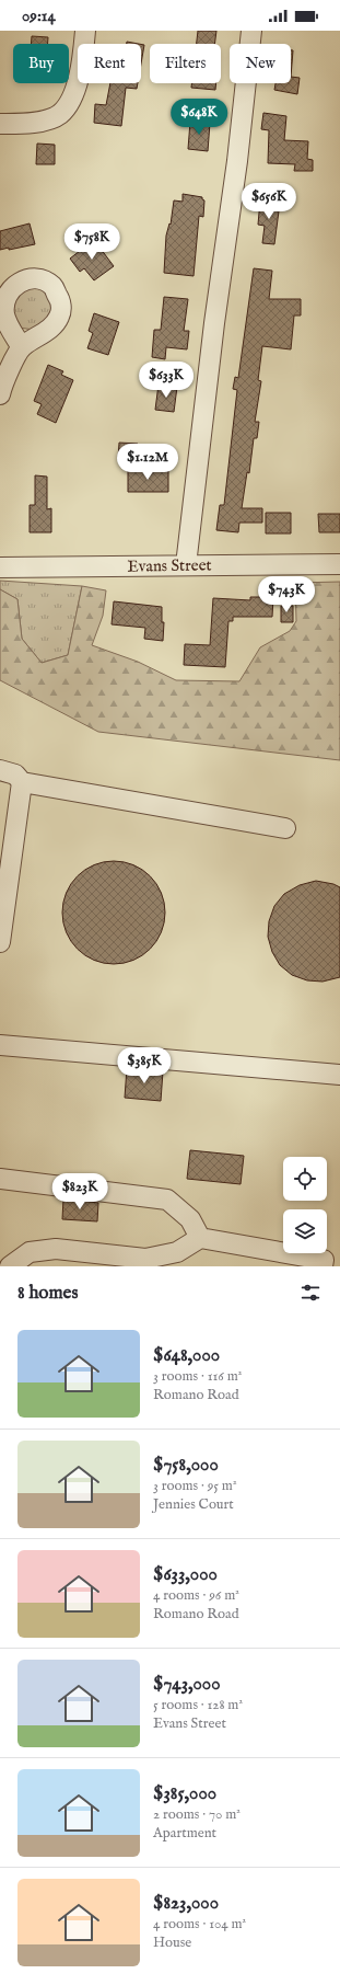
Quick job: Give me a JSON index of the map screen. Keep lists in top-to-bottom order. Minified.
{"streets":{"street":["Evans Street"]},"page":{"status":"09:14","chip":["Buy","Rent","Filters","New"],"price":["$648K","$656K","$758K","$633K","$1.12M","$743K","$385K","$823K"],"heading":"8 homes","list":[{"name":"$648,000","note":"3 rooms · 116 m² · Romano Road"},{"name":"$758,000","note":"3 rooms · 95 m² · Jennies Court"},{"name":"$633,000","note":"4 rooms · 96 m² · Romano Road"},{"name":"$743,000","note":"5 rooms · 128 m² · Evans Street"},{"name":"$385,000","note":"2 rooms · 70 m² · Apartment"},{"name":"$823,000","note":"4 rooms · 104 m² · House"}]}}
